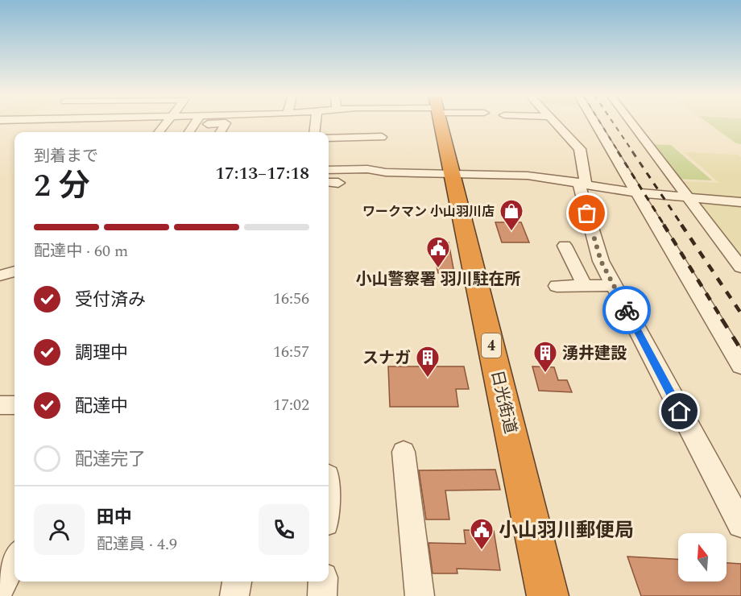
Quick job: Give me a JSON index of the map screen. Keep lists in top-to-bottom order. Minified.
{"streets":{"highway":["4","日光街道"]},"places":{"shop":["ワークマン 小山羽川店"],"public building":["小山警察署 羽川駐在所","小山羽川郵便局"],"building":["湧井建設","スナガ"]},"north":"top","page":{"heading":["2 分","到着まで","17:13–17:18"],"panel":["田中","配達員 · 4.9"],"bar":"配達中 · 60 m","list":[["受付済み","16:56"],["調理中","16:57"],["配達中","17:02"],"配達完了"]}}
